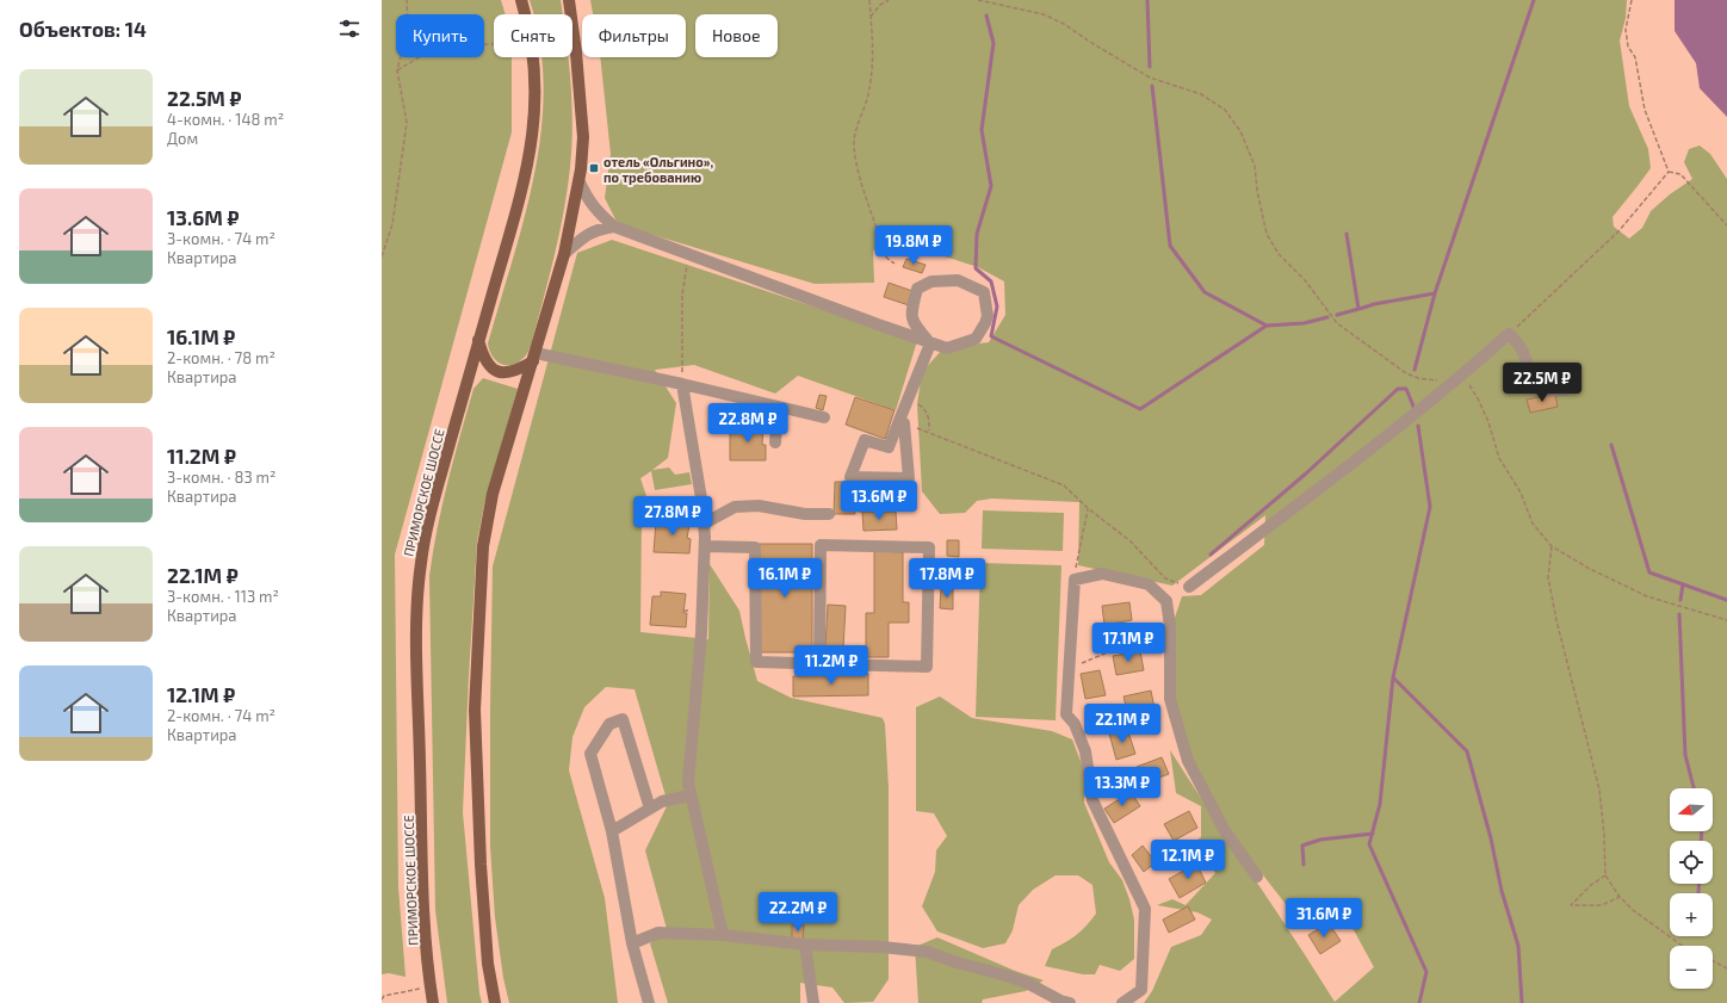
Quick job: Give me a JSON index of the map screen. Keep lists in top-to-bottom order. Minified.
{"streets":{"main road":["ПРИМОРСКОЕ ШОССЕ"]},"places":{"transit":["отель «Ольгино», по требованию"]},"north":"left","page":{"heading":"Объектов: 14","chip":["Купить","Снять","Фильтры","Новое"],"list":[{"name":"22.5M ₽","note":"4-комн. · 148 m² · Дом"},{"name":"13.6M ₽","note":"3-комн. · 74 m² · Квартира"},{"name":"16.1M ₽","note":"2-комн. · 78 m² · Квартира"},{"name":"11.2M ₽","note":"3-комн. · 83 m² · Квартира"},{"name":"22.1M ₽","note":"3-комн. · 113 m² · Квартира"},{"name":"12.1M ₽","note":"2-комн. · 74 m² · Квартира"}],"price":["19.8M ₽","22.5M ₽","22.8M ₽","13.6M ₽","27.8M ₽","16.1M ₽","17.8M ₽","17.1M ₽","11.2M ₽","22.1M ₽","13.3M ₽","12.1M ₽","22.2M ₽","31.6M ₽"],"map_buttons":["+","−"]}}
